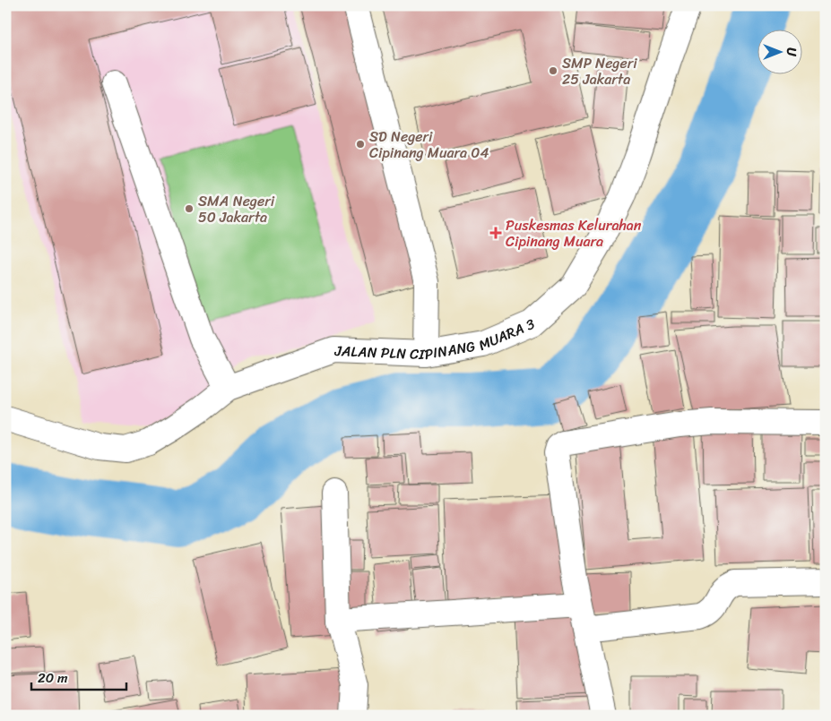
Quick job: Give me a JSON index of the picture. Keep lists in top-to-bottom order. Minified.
{"streets":{"street":["JALAN PLN CIPINANG MUARA 3"]},"places":{"other":["SMP Negeri 25 Jakarta","SD Negeri Cipinang Muara 04","SMA Negeri 50 Jakarta"],"health":["Puskesmas Kelurahan Cipinang Muara"]},"scale_bar":"20 m","north":"right"}
